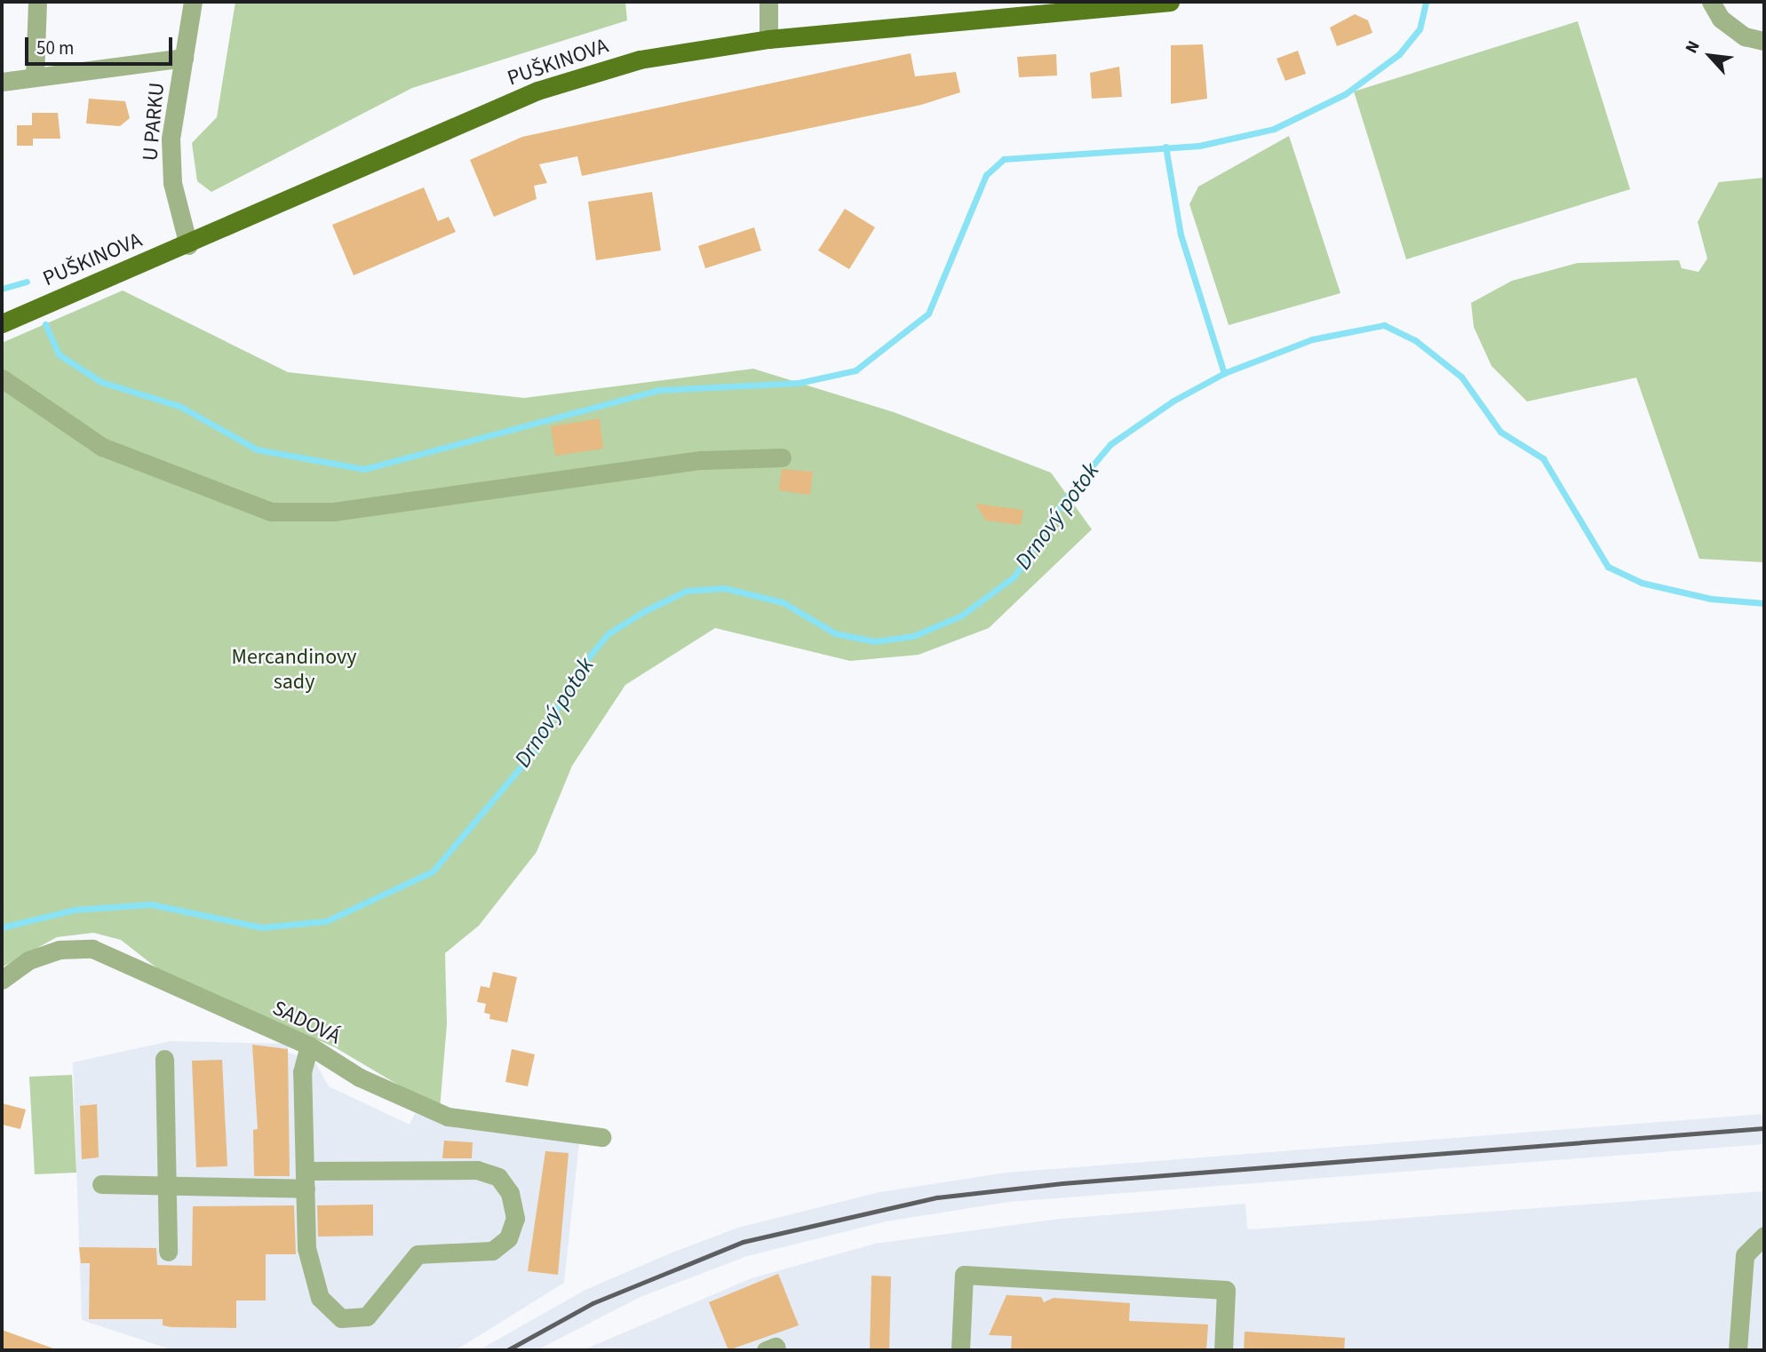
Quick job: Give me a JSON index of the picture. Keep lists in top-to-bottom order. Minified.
{"streets":{"main road":["PUŠKINOVA"],"street":["U PARKU","SADOVÁ"]},"crossings":[["PUŠKINOVA","U PARKU"]],"water":["Drnový potok"],"parks":["Mercandinovy sady"],"scale_bar":"50 m","north":"top left"}
